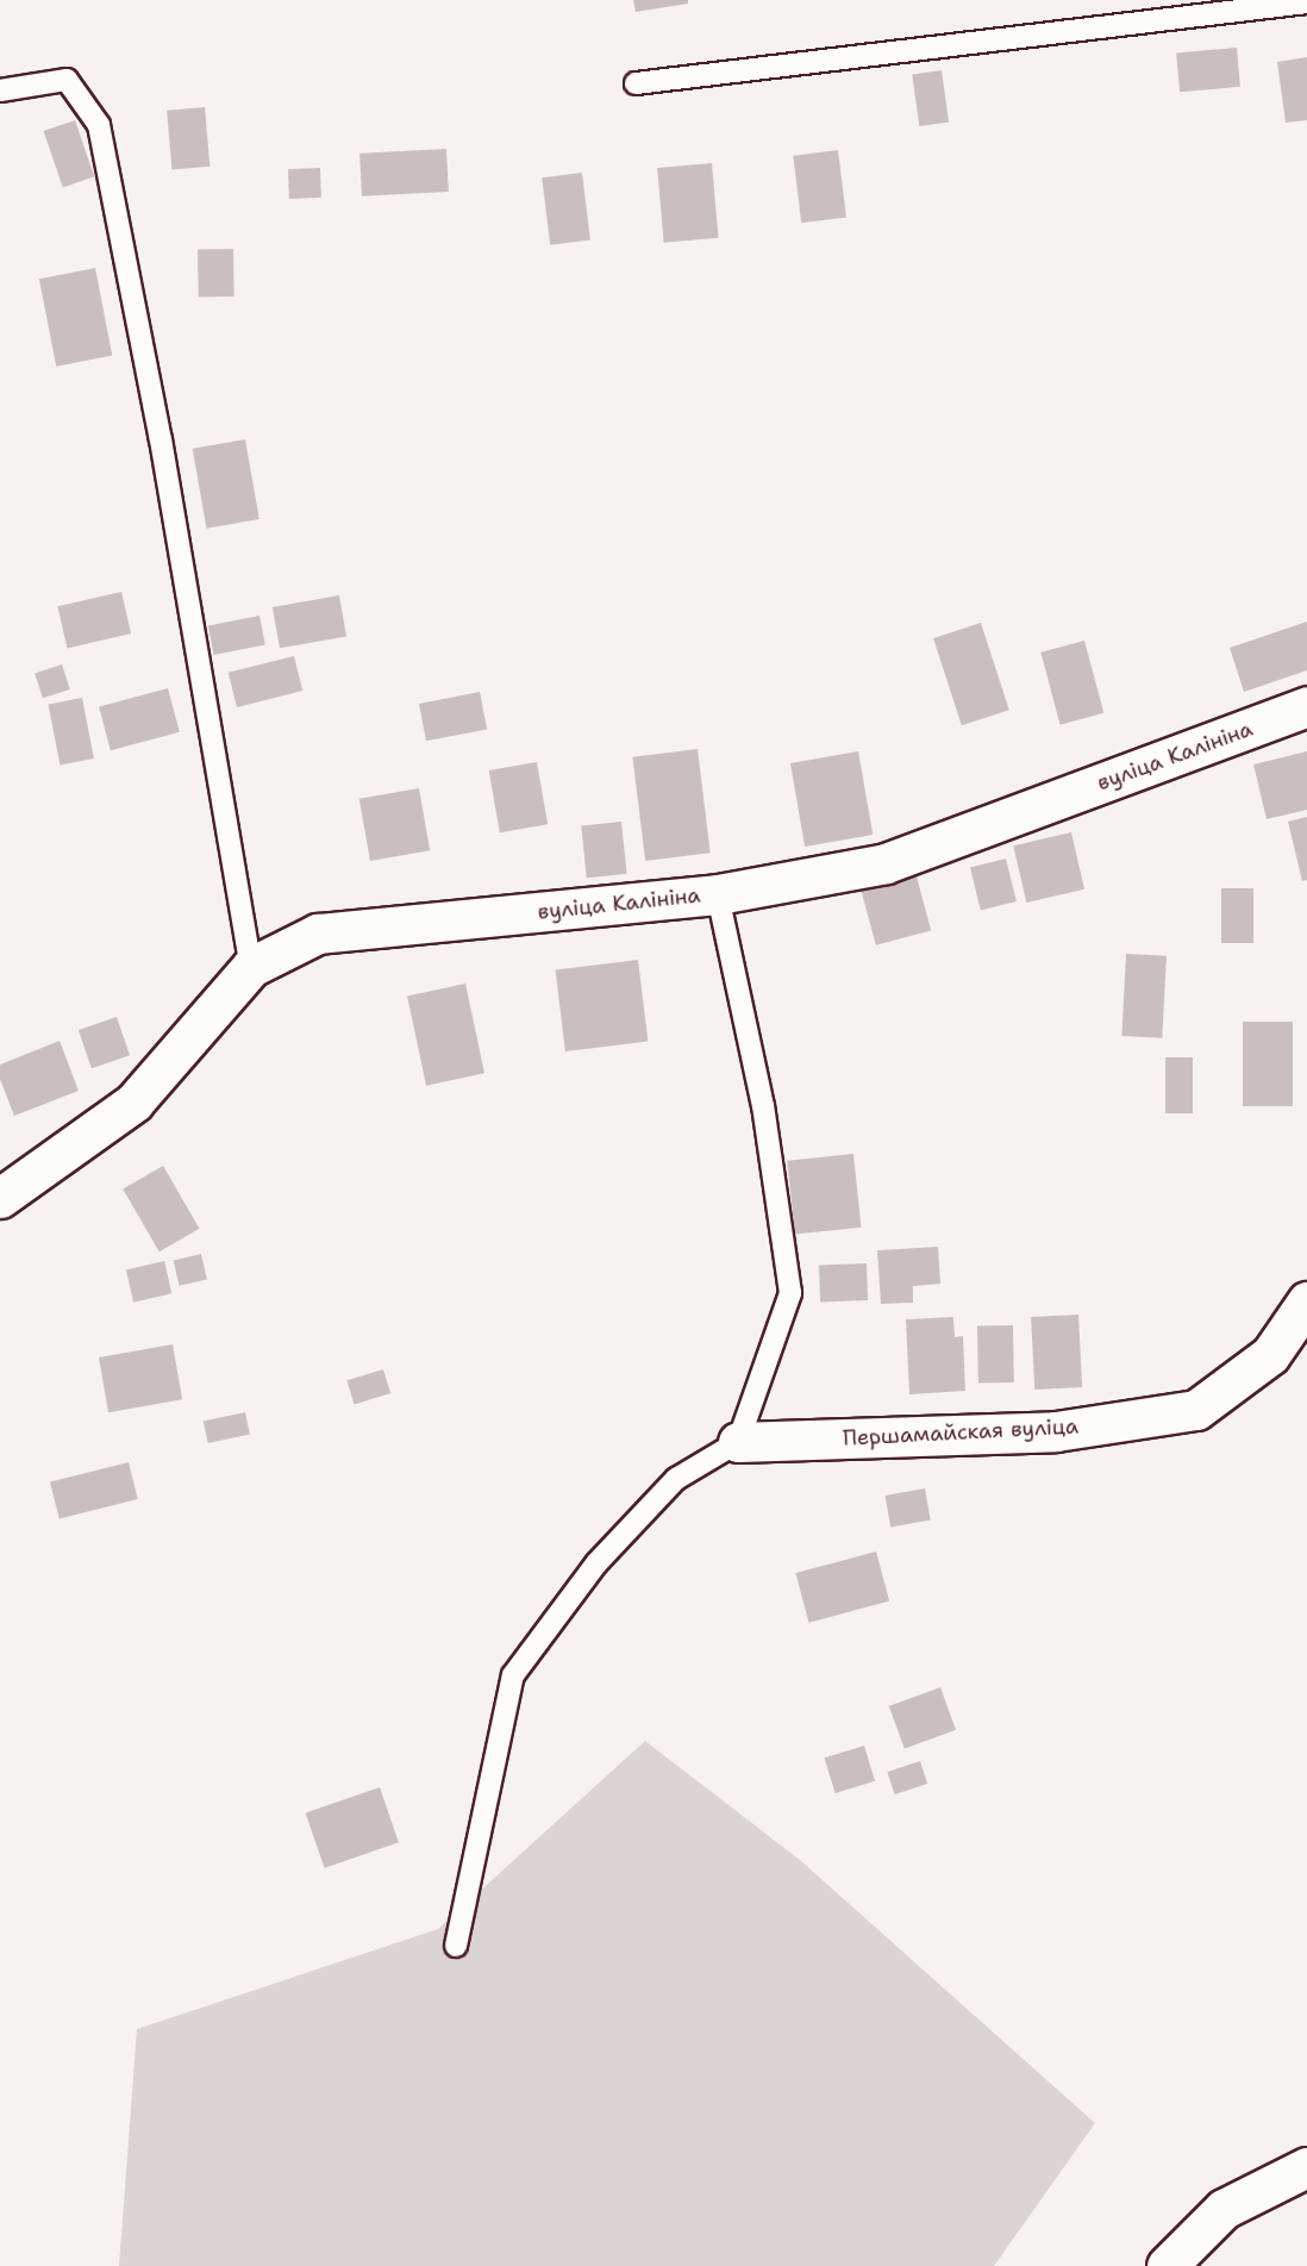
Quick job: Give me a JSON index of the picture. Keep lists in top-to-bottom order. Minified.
{"streets":{"street":["вуліца Калініна","Першамайская вуліца"]}}
